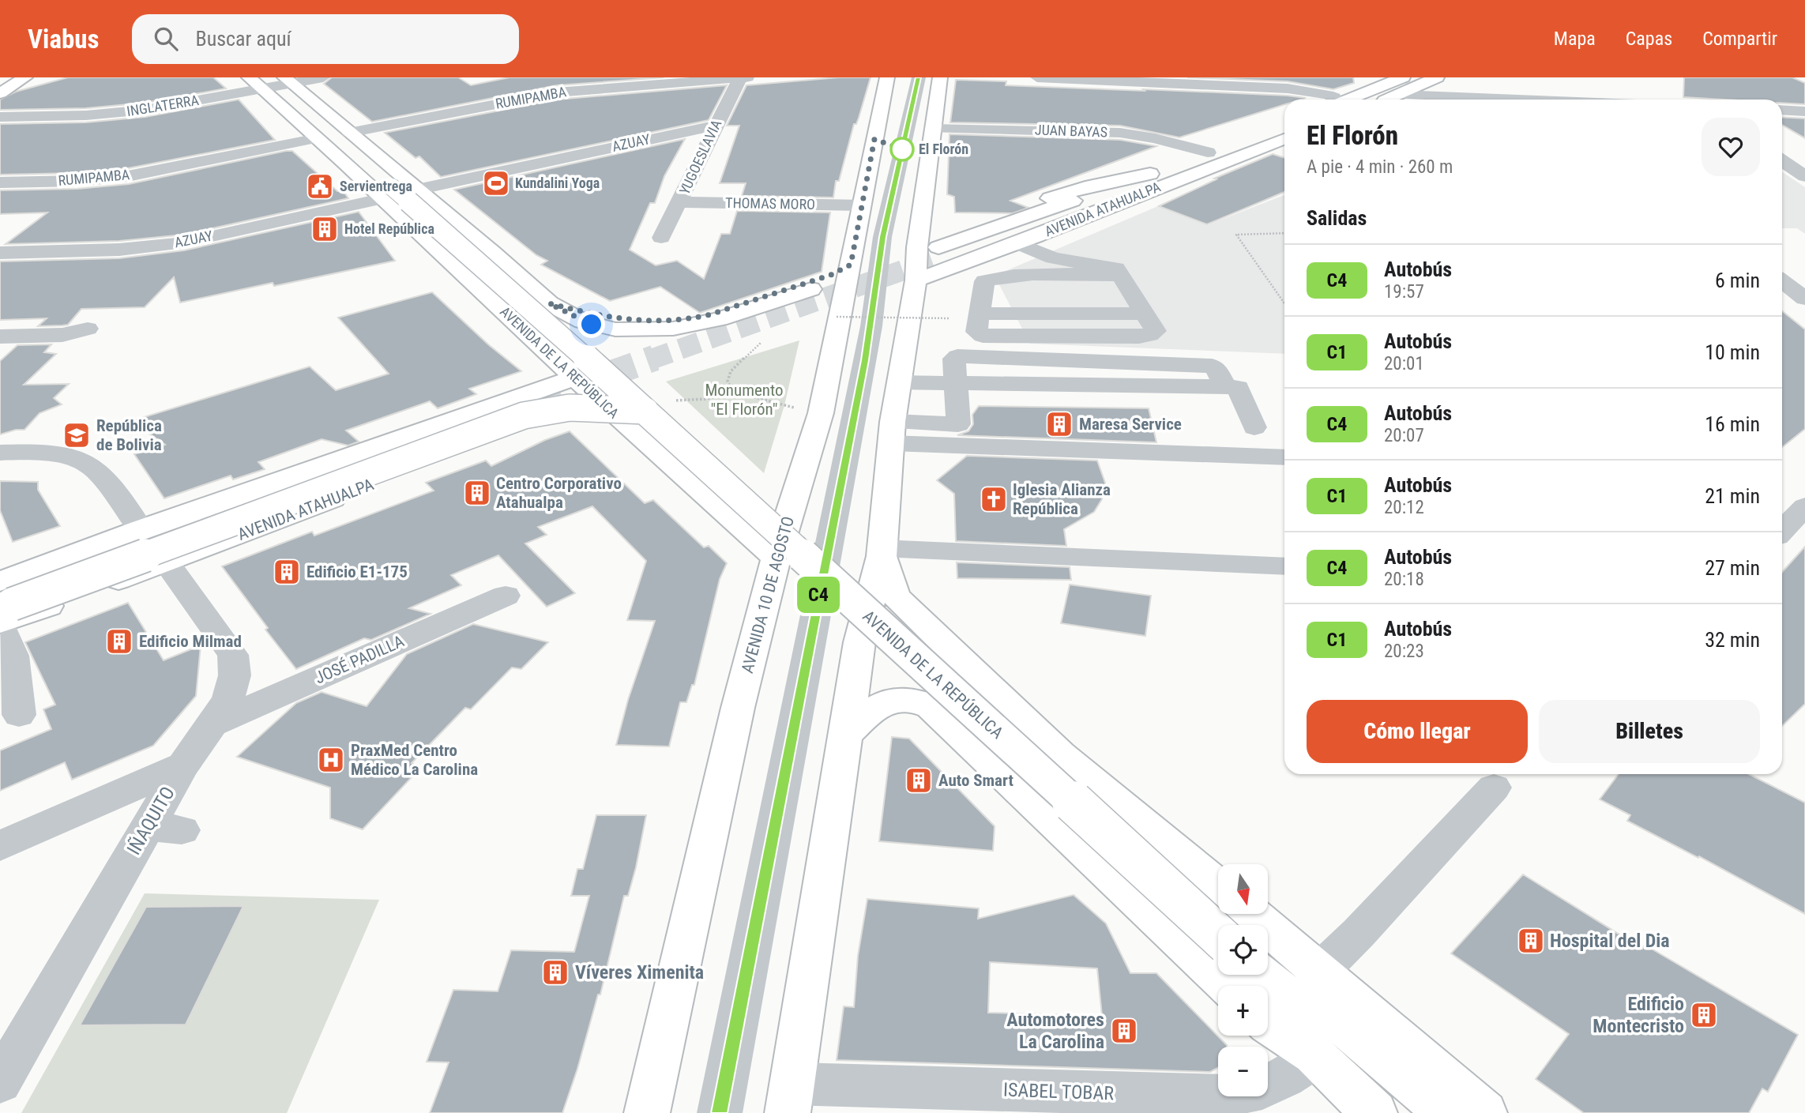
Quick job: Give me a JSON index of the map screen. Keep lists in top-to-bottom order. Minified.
{"streets":{"main road":["AVENIDA ATAHUALPA","AVENIDA DE LA REPÚBLICA","AVENIDA 10 DE AGOSTO"],"street":["RUMIPAMBA","INGLATERRA","JUAN BAYAS","AZUAY","YUGOESLAVIA","THOMAS MORO","JOSÉ PADILLA","IÑAQUITO","ISABEL TOBAR"]},"crossings":[["RUMIPAMBA","YUGOESLAVIA"],["RUMIPAMBA","AVENIDA DE LA REPÚBLICA"],["INGLATERRA","AVENIDA DE LA REPÚBLICA"],["JUAN BAYAS","AVENIDA ATAHUALPA"],["AZUAY","YUGOESLAVIA"],["AZUAY","AVENIDA DE LA REPÚBLICA"],["YUGOESLAVIA","THOMAS MORO"],["THOMAS MORO","AVENIDA 10 DE AGOSTO"],["AVENIDA ATAHUALPA","AVENIDA DE LA REPÚBLICA"],["AVENIDA ATAHUALPA","IÑAQUITO"],["AVENIDA DE LA REPÚBLICA","AVENIDA 10 DE AGOSTO"],["JOSÉ PADILLA","IÑAQUITO"]],"parks":["Monumento \"El Florón\""],"places":{"other":["El Florón"],"sports":["Kundalini Yoga"],"public building":["Servientrega"],"building":["Hotel República","Maresa Service","Centro Corporativo Atahualpa","Edificio E1-175","Edificio Milmad","Auto Smart","Hospital del Dia","Víveres Ximenita","Edificio Montecristo","Automotores La Carolina"],"school or university":["República de Bolivia"],"church":["Iglesia Alianza República"],"hospital":["PraxMed Centro Médico La Carolina"]},"lines":["bus line C4"],"north":"bottom","page":{"header":"Viabus","search":"Buscar aquí","nav":["Mapa","Capas","Compartir"],"on_map":"C4","heading":[["El Florón","A pie · 4 min · 260 m"],"Salidas"],"list":[{"mark":"C4","name":"Autobús","note":"19:57","value":"6 min"},{"mark":"C1","name":"Autobús","note":"20:01","value":"10 min"},{"mark":"C4","name":"Autobús","note":"20:07","value":"16 min"},{"mark":"C1","name":"Autobús","note":"20:12","value":"21 min"},{"mark":"C4","name":"Autobús","note":"20:18","value":"27 min"},{"mark":"C1","name":"Autobús","note":"20:23","value":"32 min"}],"buttons":["Cómo llegar","Billetes"],"map_buttons":["+","−"]}}
